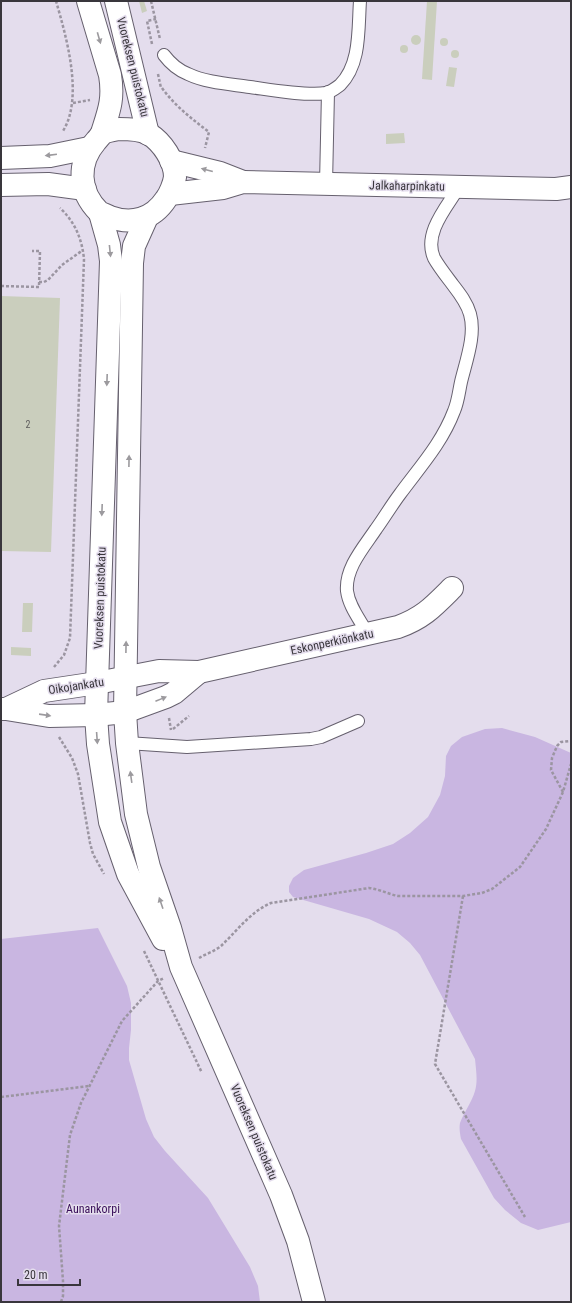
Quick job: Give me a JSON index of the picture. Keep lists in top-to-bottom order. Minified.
{"streets":{"main road":["Vuoreksen puistokatu","Jalkaharpinkatu","Eskonperkiönkatu","Oikojankatu"]},"crossings":[["Vuoreksen puistokatu","Jalkaharpinkatu"],["Vuoreksen puistokatu","Eskonperkiönkatu"],["Vuoreksen puistokatu","Oikojankatu"],["Eskonperkiönkatu","Oikojankatu"]],"parks":["Aunankorpi"],"house_numbers":["2"],"scale_bar":"20 m"}
